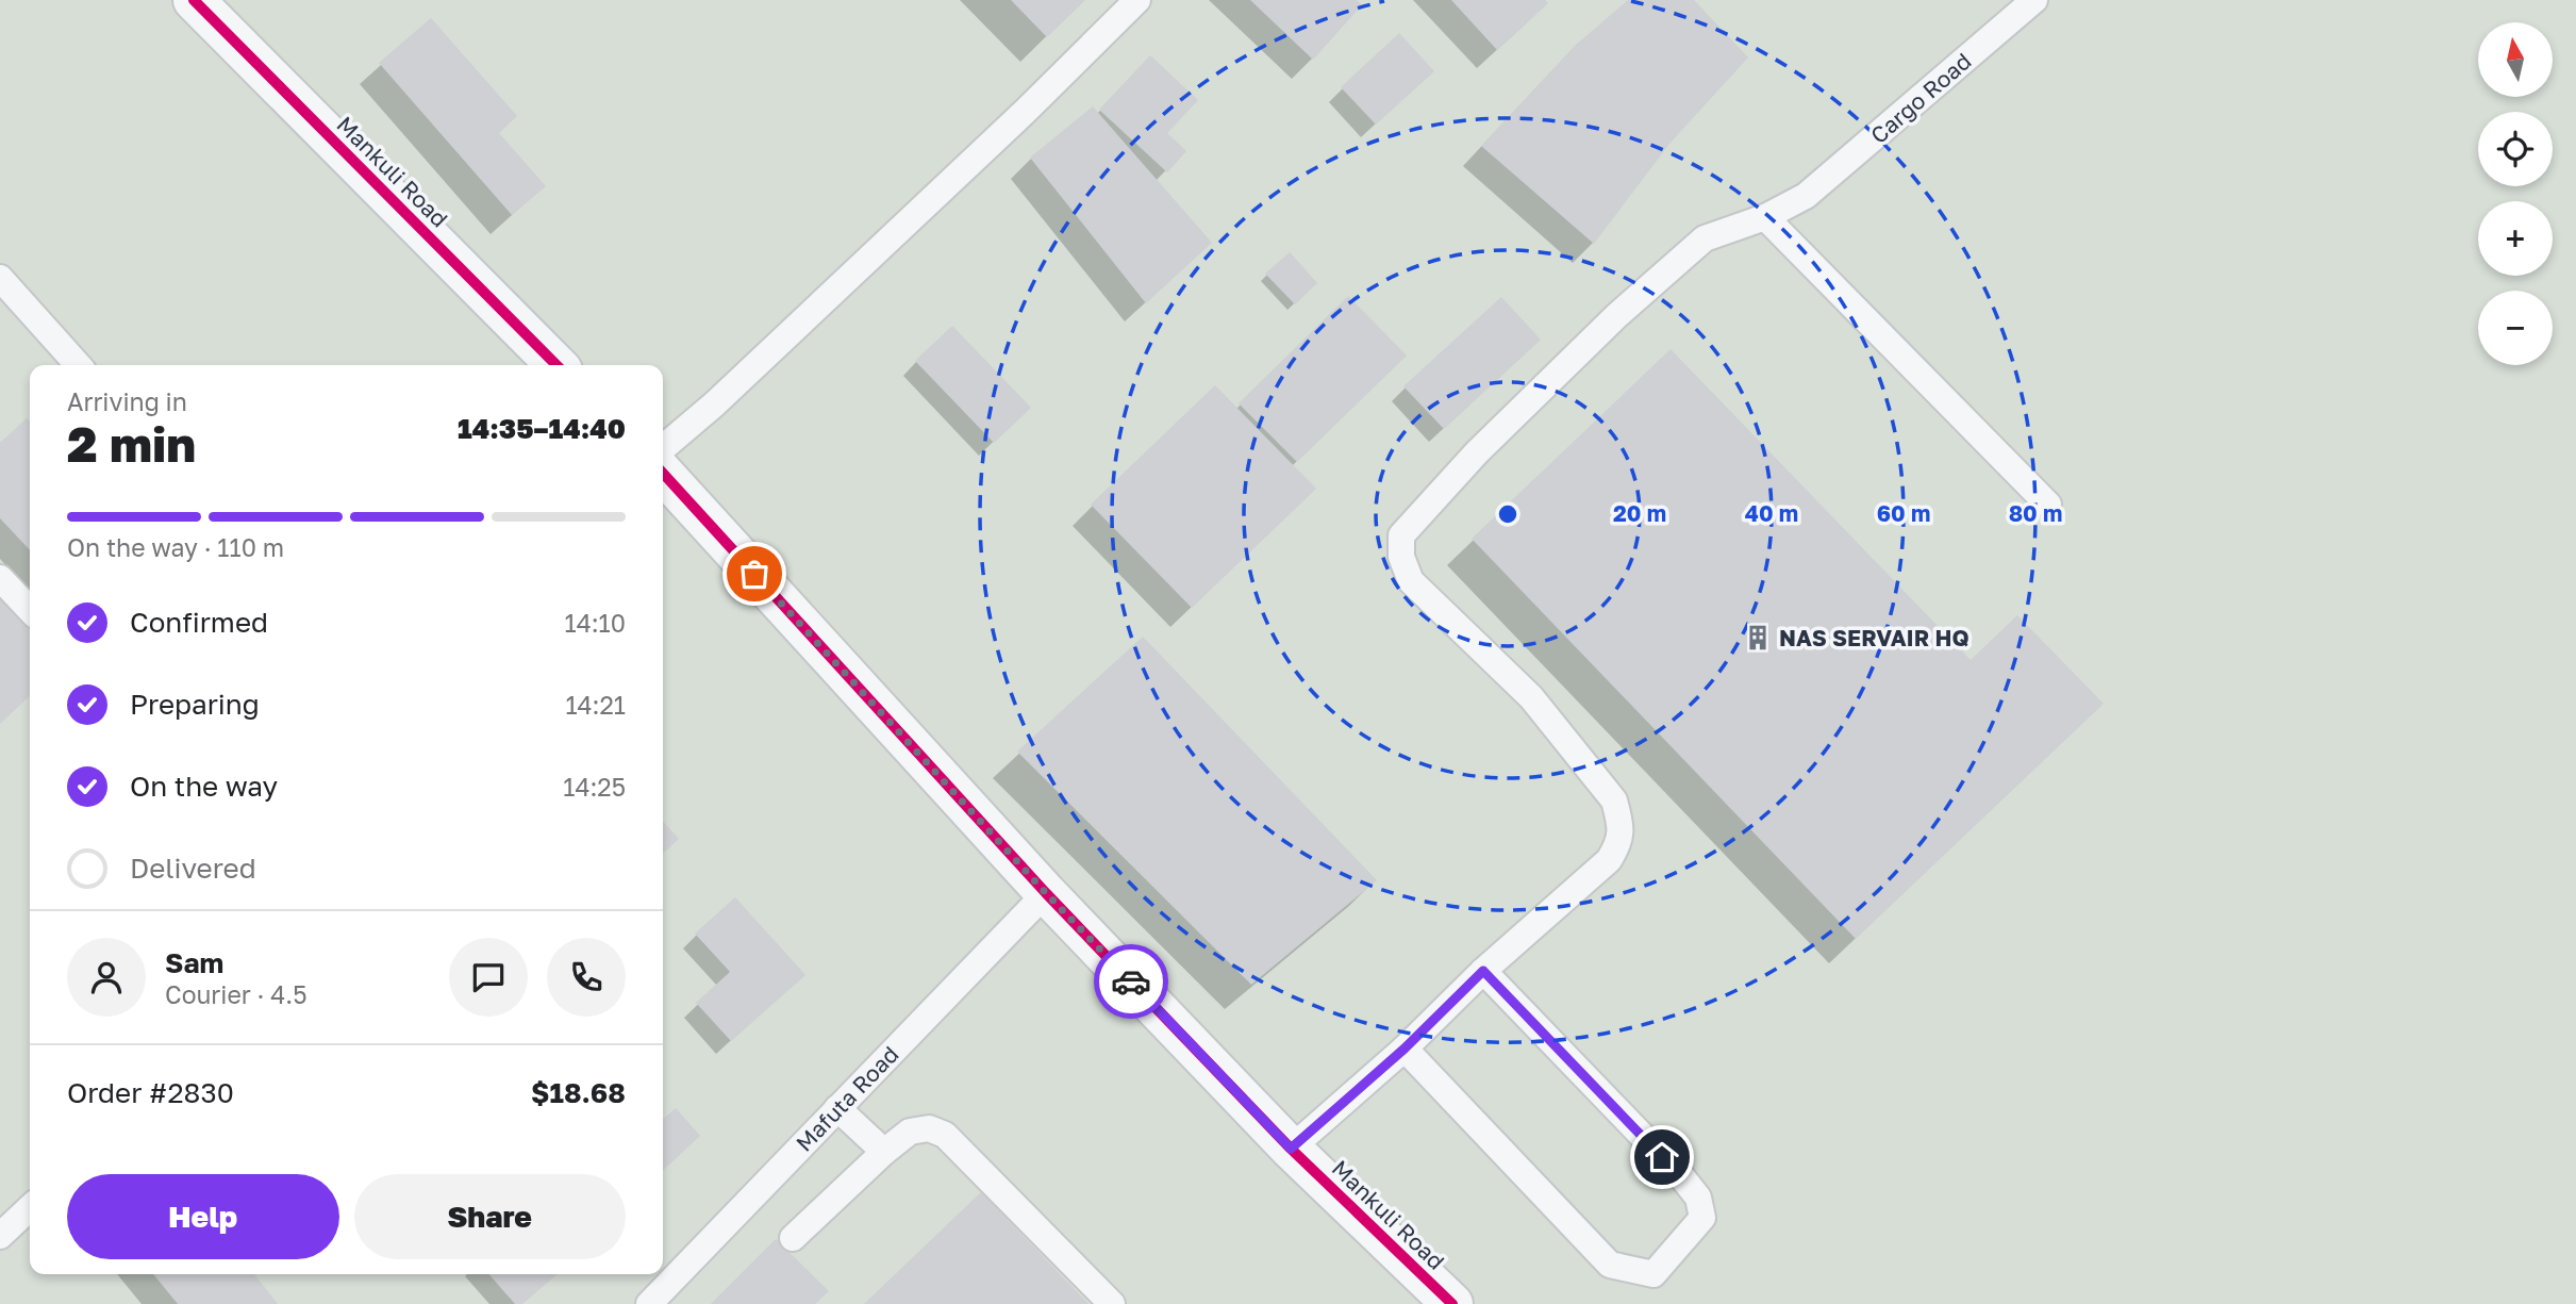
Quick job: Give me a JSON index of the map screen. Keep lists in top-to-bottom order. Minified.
{"streets":{"street":["Mankuli Road"],"lane":["Cargo Road","Mafuta Road"]},"crossings":[["Mankuli Road","Mafuta Road"]],"places":{"building":["NAS SERVAIR HQ"]},"north":"top","page":{"map_buttons":["+","−"],"heading":["2 min","Arriving in","14:35–14:40"],"panel":["Sam","Courier · 4.5","Order #2830","$18.68"],"bar":"On the way · 110 m","list":[["Confirmed","14:10"],["Preparing","14:21"],["On the way","14:25"],"Delivered"],"buttons":["Help","Share"]},"rings":["20 m","40 m","60 m","80 m"]}
